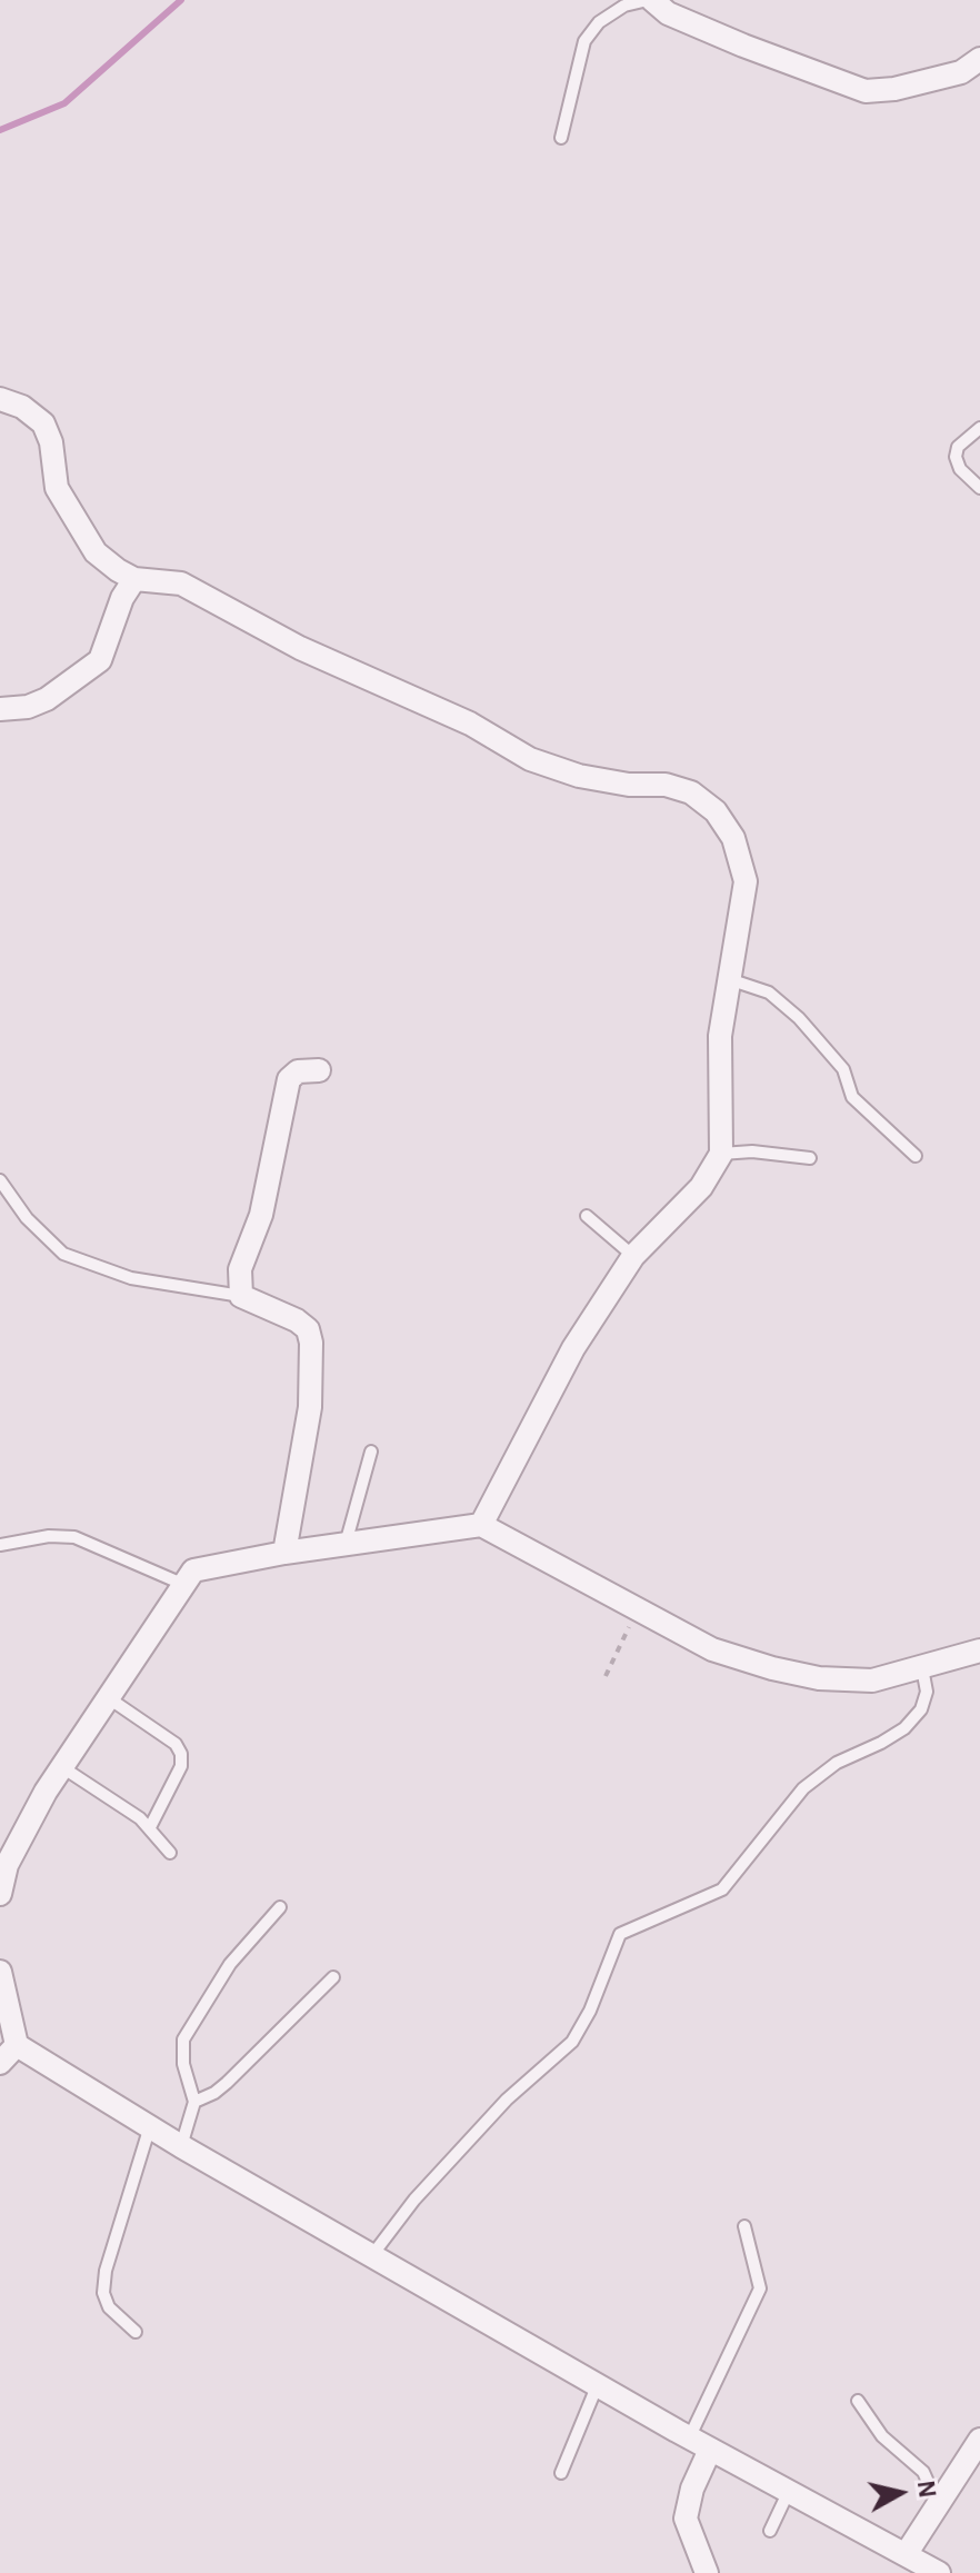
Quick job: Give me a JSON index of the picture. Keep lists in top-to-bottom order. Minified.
{"north":"right"}
